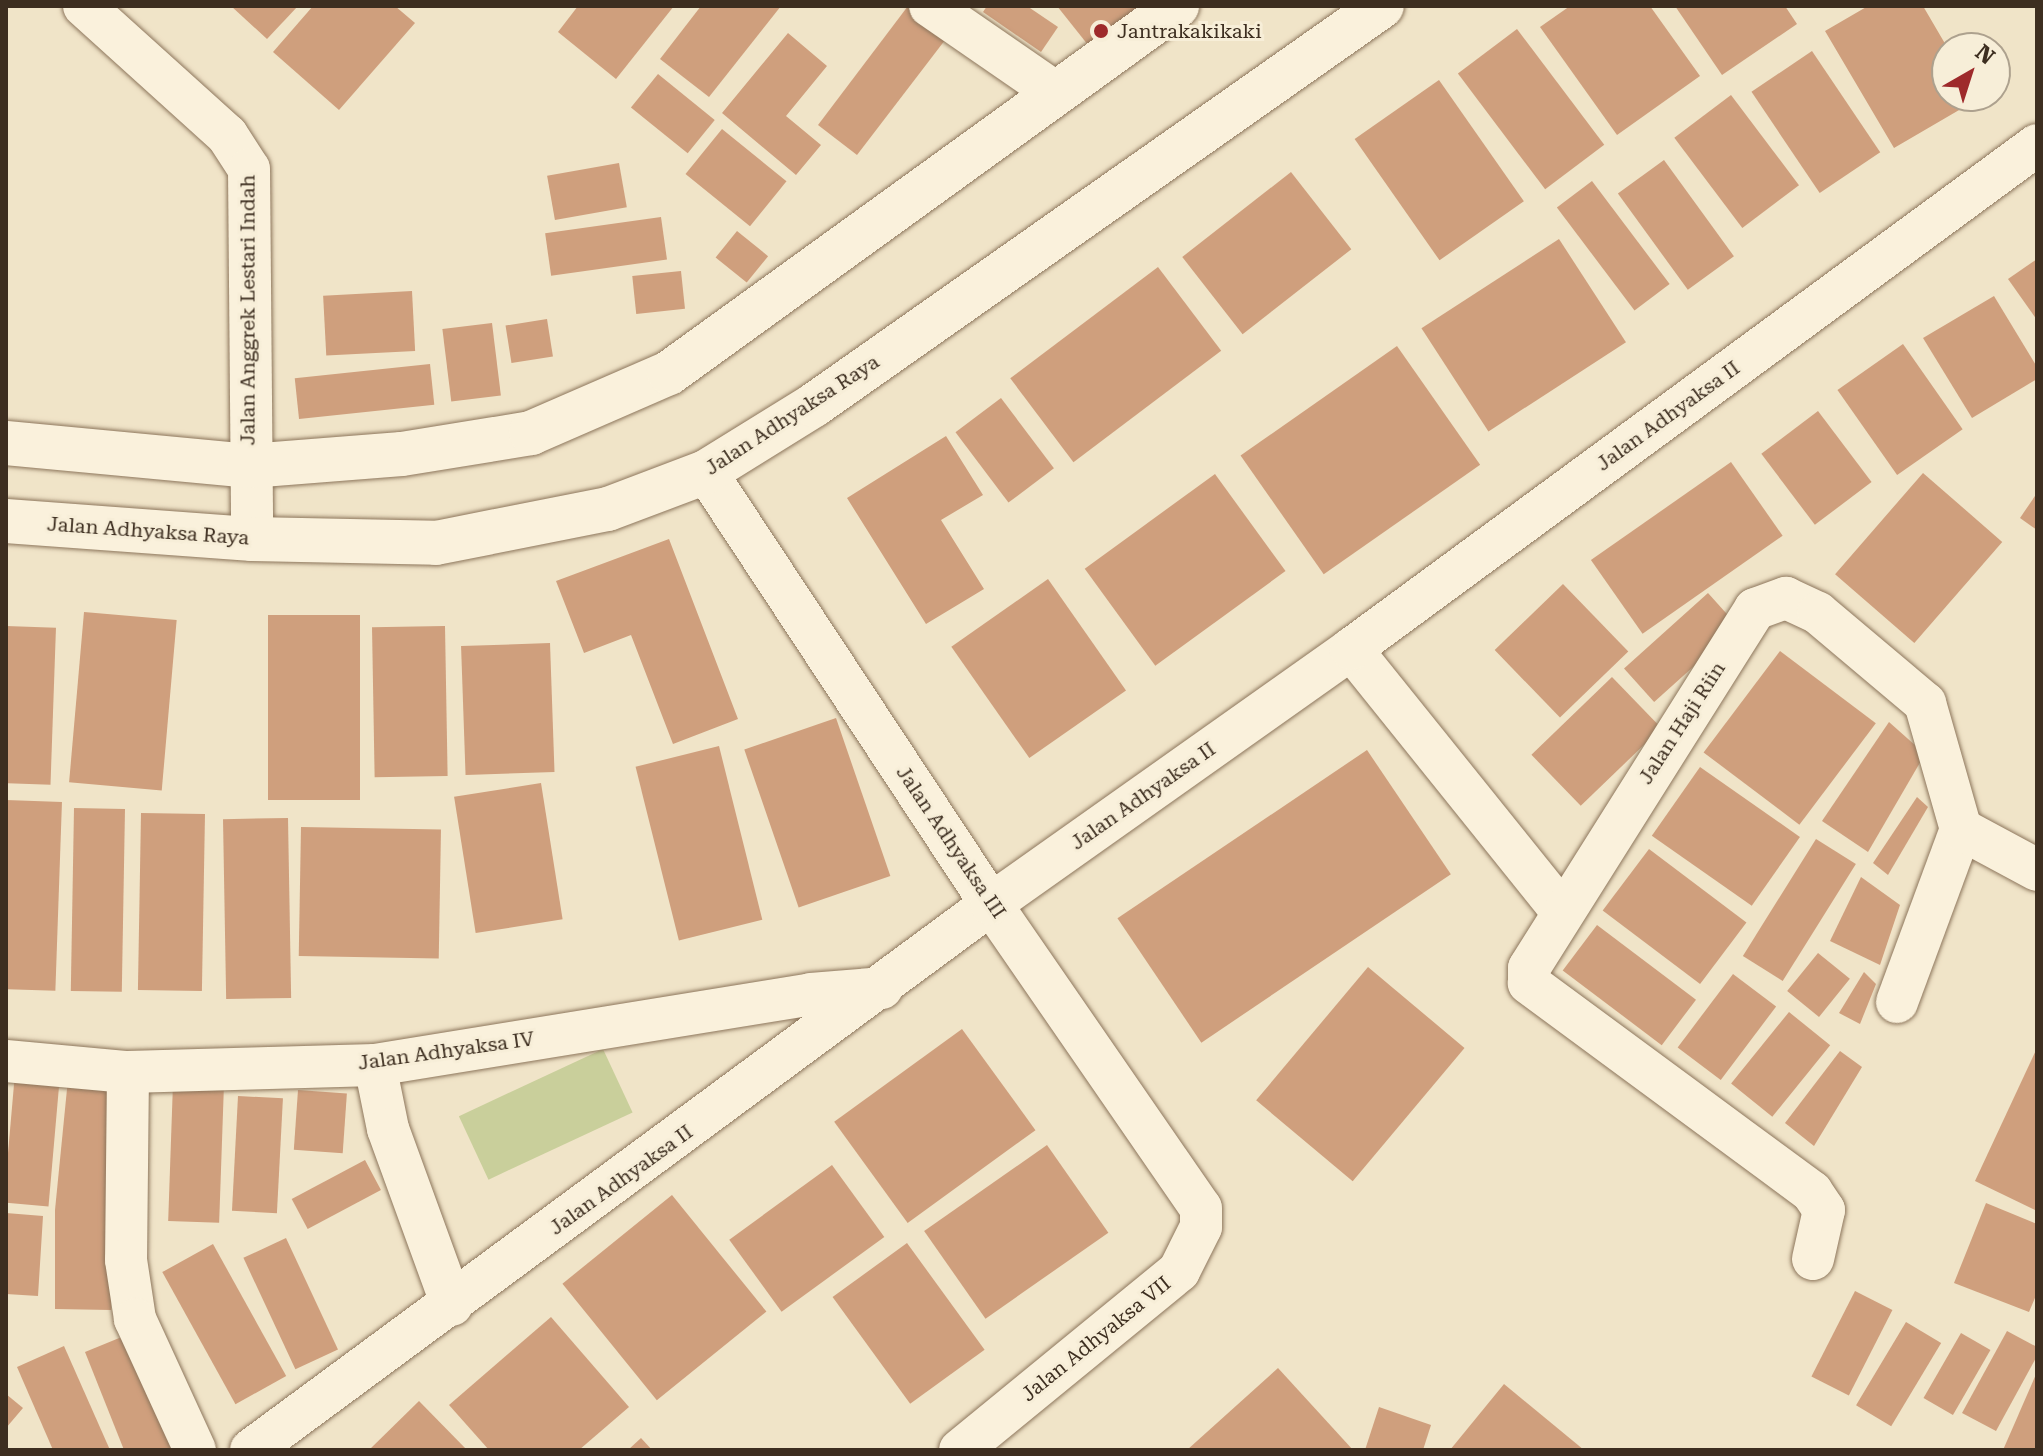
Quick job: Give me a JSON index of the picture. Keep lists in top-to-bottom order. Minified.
{"streets":{"main road":["Jalan Adhyaksa Raya"],"street":["Jalan Anggrek Lestari Indah","Jalan Adhyaksa II","Jalan Haji Riin","Jalan Adhyaksa III","Jalan Adhyaksa IV","Jalan Adhyaksa VII"]},"crossings":[["Jalan Anggrek Lestari Indah","Jalan Adhyaksa Raya"],["Jalan Adhyaksa Raya","Jalan Adhyaksa III"],["Jalan Adhyaksa II","Jalan Adhyaksa III"],["Jalan Adhyaksa II","Jalan Adhyaksa IV"],["Jalan Adhyaksa III","Jalan Adhyaksa VII"]],"places":["Jantrakakikaki"],"north":"top right"}
